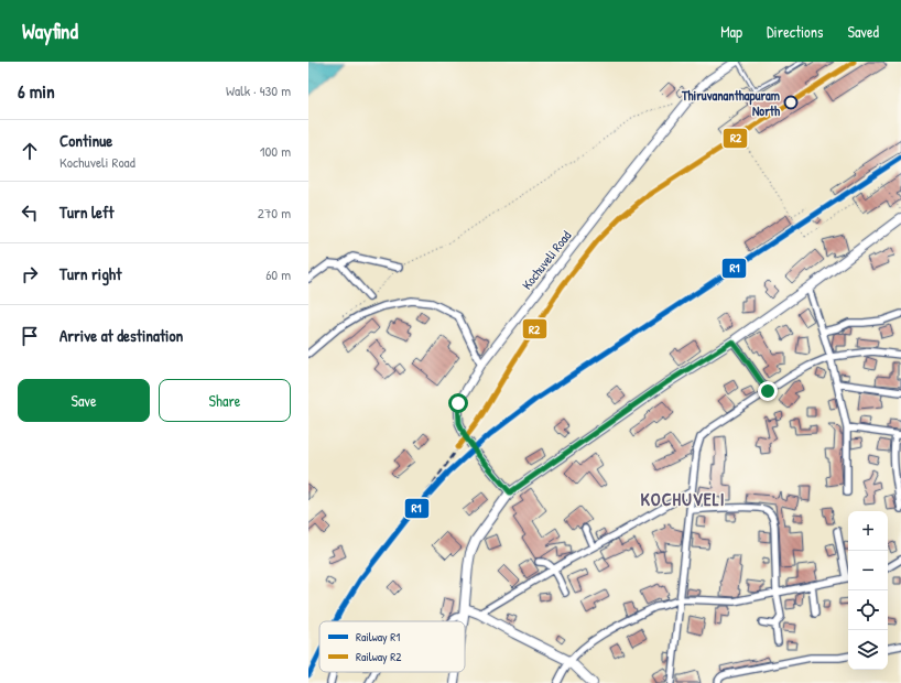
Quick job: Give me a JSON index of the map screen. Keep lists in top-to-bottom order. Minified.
{"streets":{"street":["Kochuveli Road"]},"districts":["KOCHUVELI"],"places":["Thiruvananthapuram North"],"lines":["rail line R2","rail line R1"],"legend":["Railway R1","Railway R2"],"page":{"header":"Wayfind","nav":["Map","Directions","Saved"],"heading":["6 min","Walk · 430 m"],"list":[["Continue","Kochuveli Road","100 m"],["Turn left","270 m"],["Turn right","60 m"],"Arrive at destination"],"buttons":["Save","Share"],"map_buttons":["+","−"]}}
